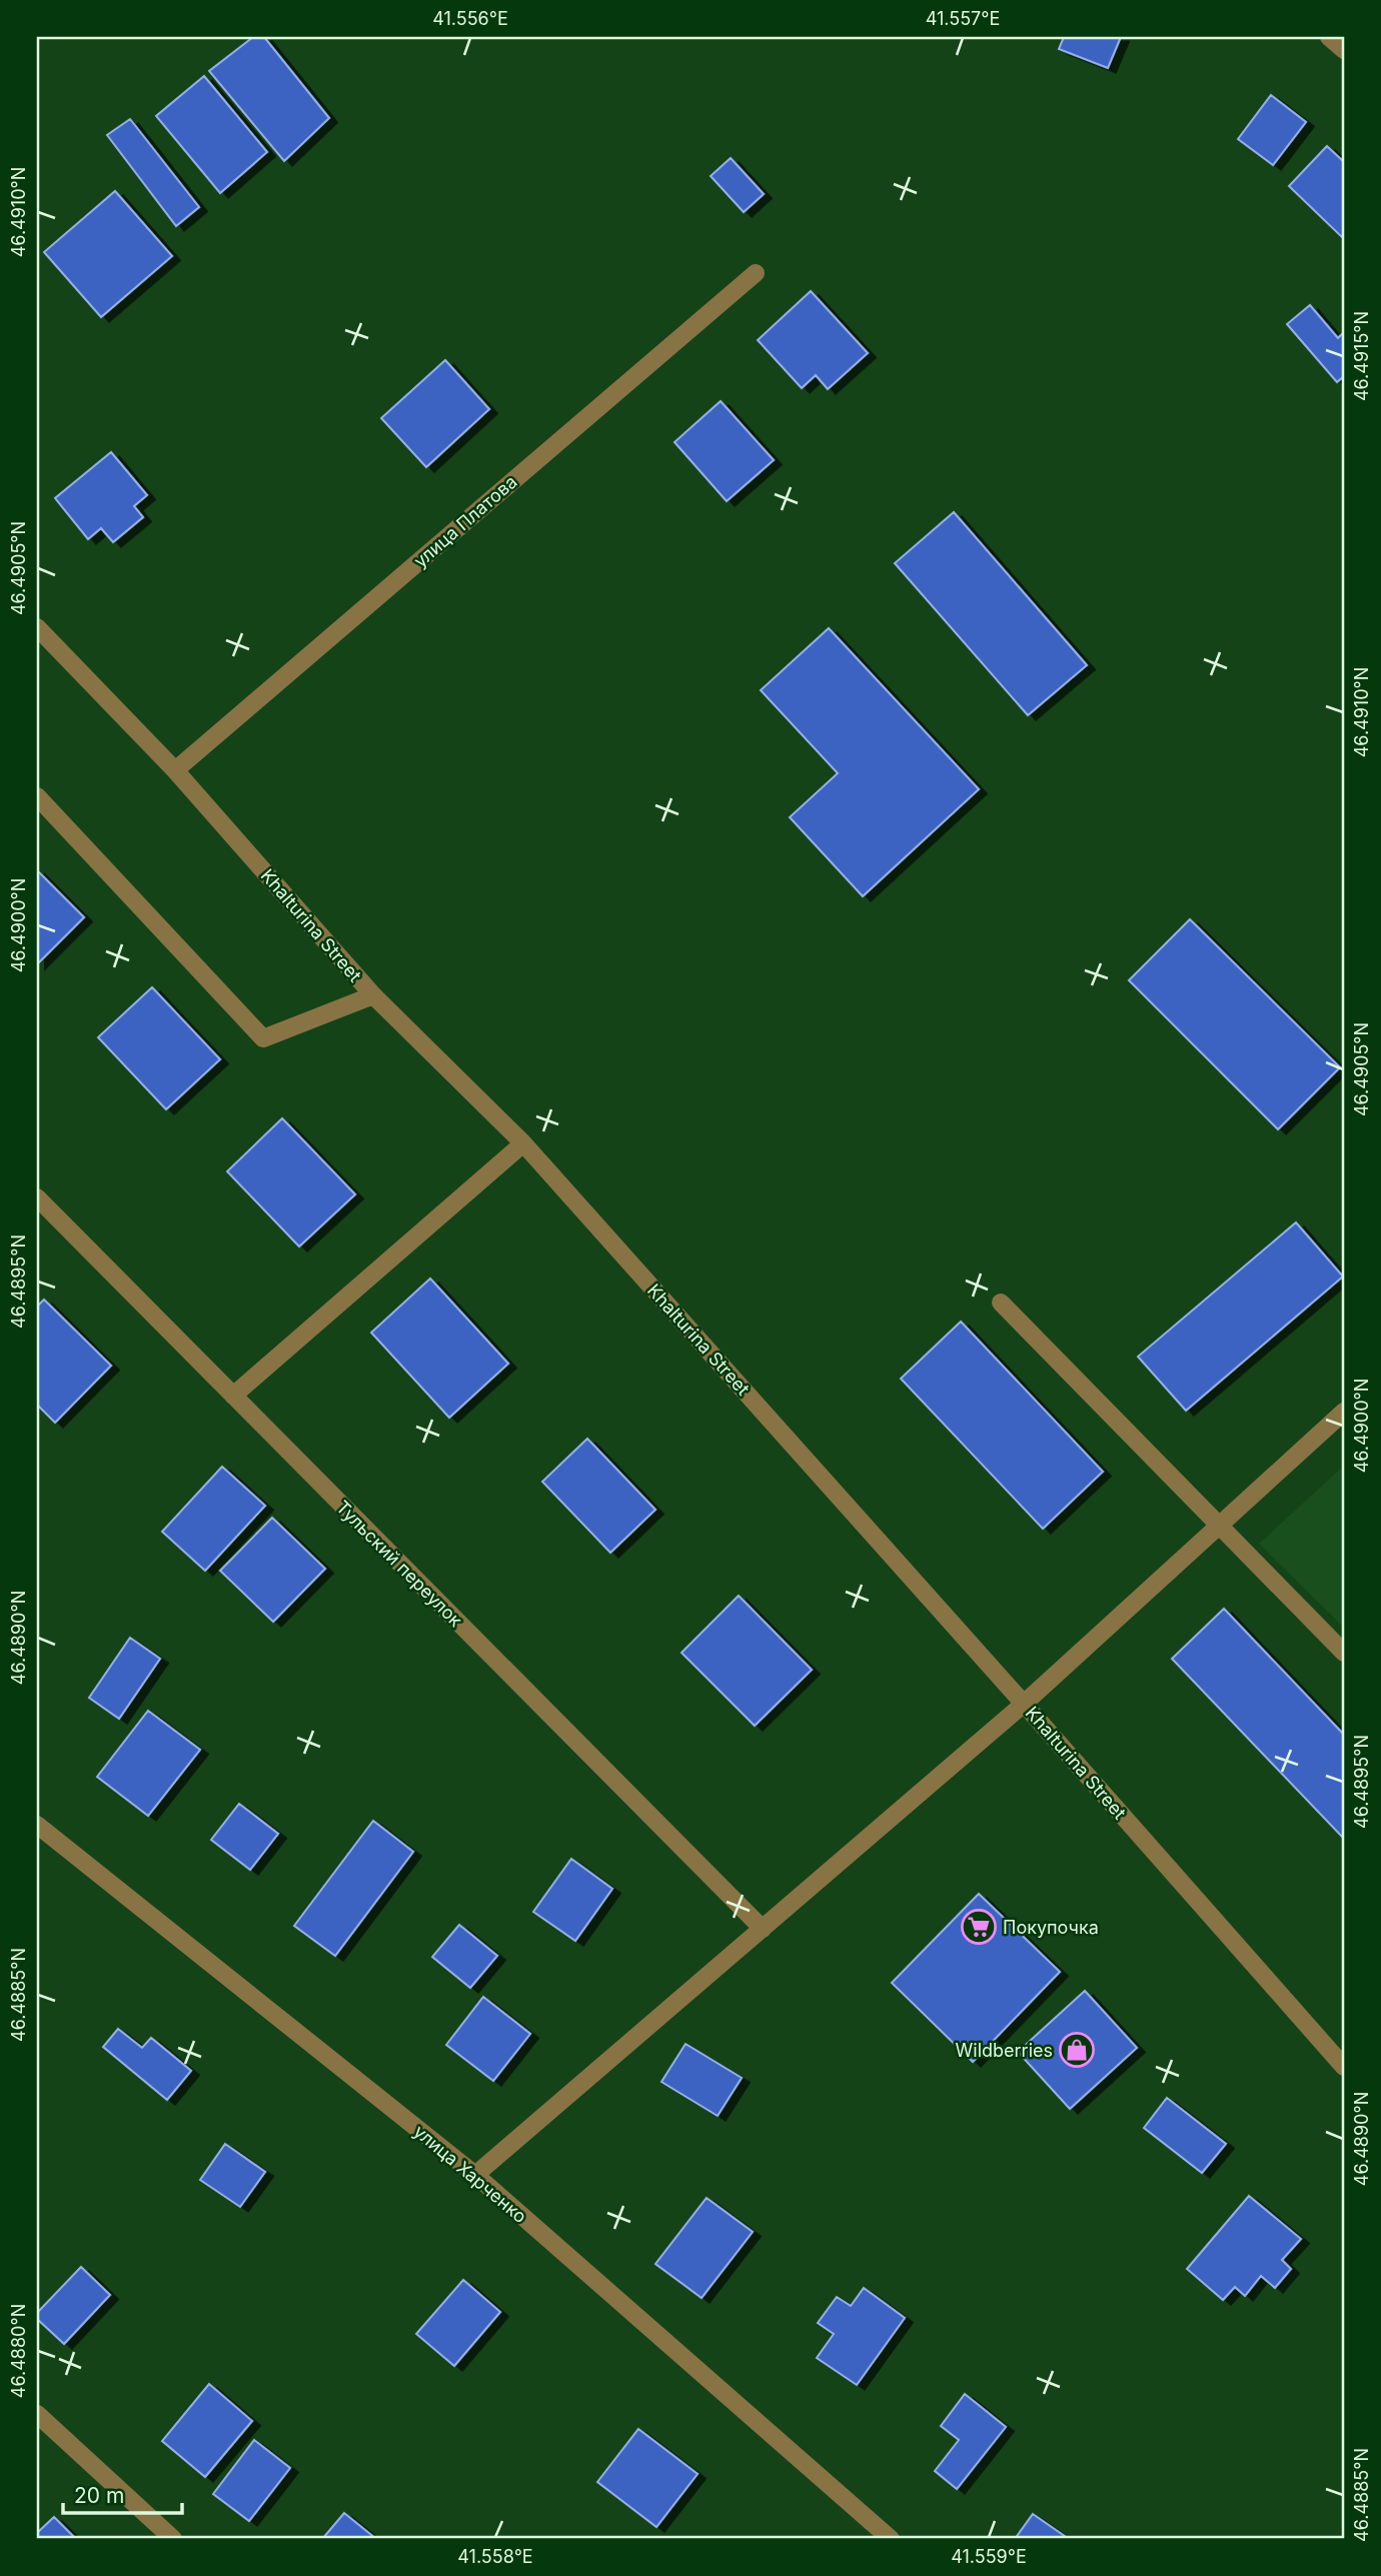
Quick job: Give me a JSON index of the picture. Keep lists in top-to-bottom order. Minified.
{"streets":{"street":["улица Платова","Khalturina Street","Тульский переулок","улица Харченко"]},"crossings":[["улица Платова","Khalturina Street"]],"places":{"supermarket":["Покупочка"],"shop":["Wildberries"]},"scale_bar":"20 m","coordinates":["41.556°E","41.557°E","46.4910°N","46.4915°N","46.4905°N","46.4900°N","46.4895°N","46.4890°N","46.4885°N","46.4880°N","41.558°E","41.559°E"]}
